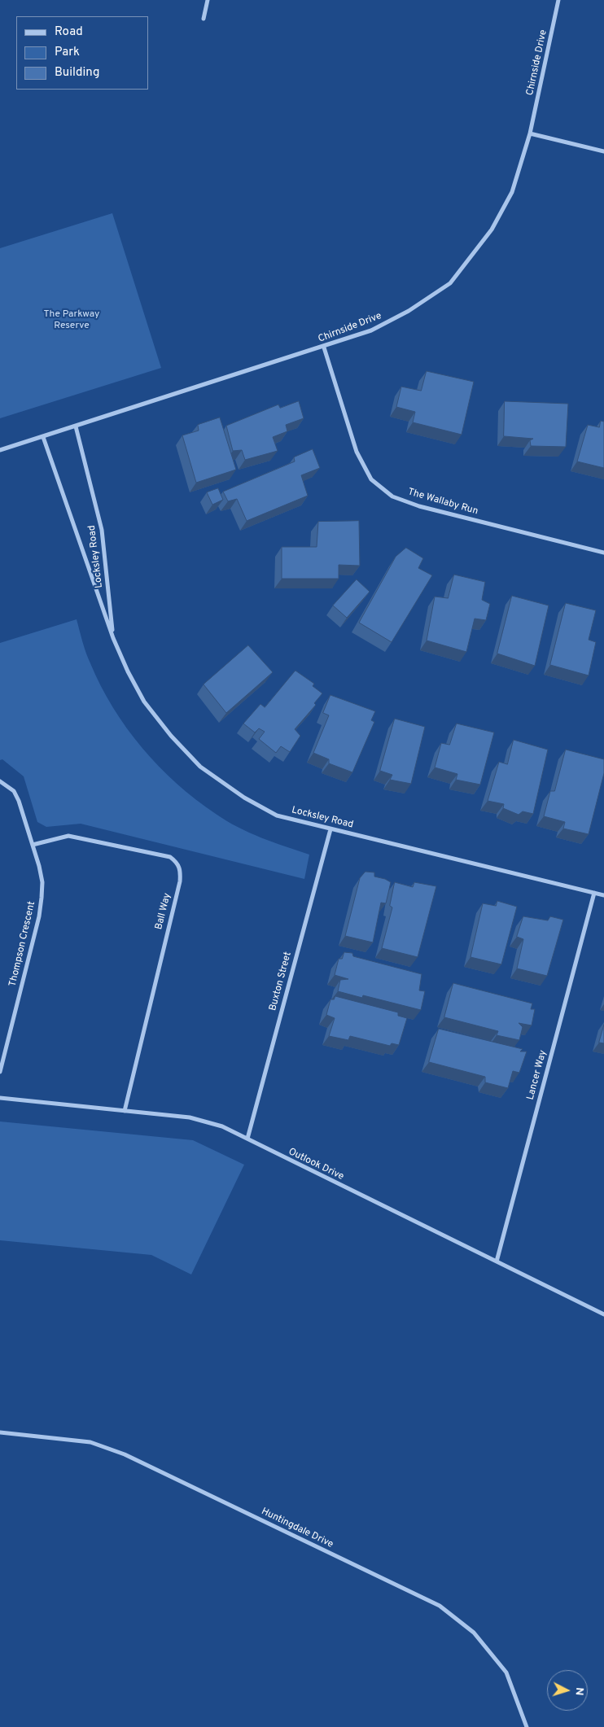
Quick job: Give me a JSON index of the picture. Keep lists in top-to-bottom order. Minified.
{"streets":{"street":["Chirnside Drive","The Wallaby Run","Locksley Road","Ball Way","Thompson Crescent","Buxton Street","Lancer Way","Outlook Drive","Huntingdale Drive"]},"crossings":[["Chirnside Drive","The Wallaby Run"],["Chirnside Drive","Locksley Road"],["Locksley Road","Buxton Street"],["Locksley Road","Lancer Way"],["Ball Way","Thompson Crescent"],["Ball Way","Outlook Drive"],["Buxton Street","Outlook Drive"],["Lancer Way","Outlook Drive"]],"parks":["The Parkway Reserve"],"legend":["Road","Park","Building"],"north":"right"}
